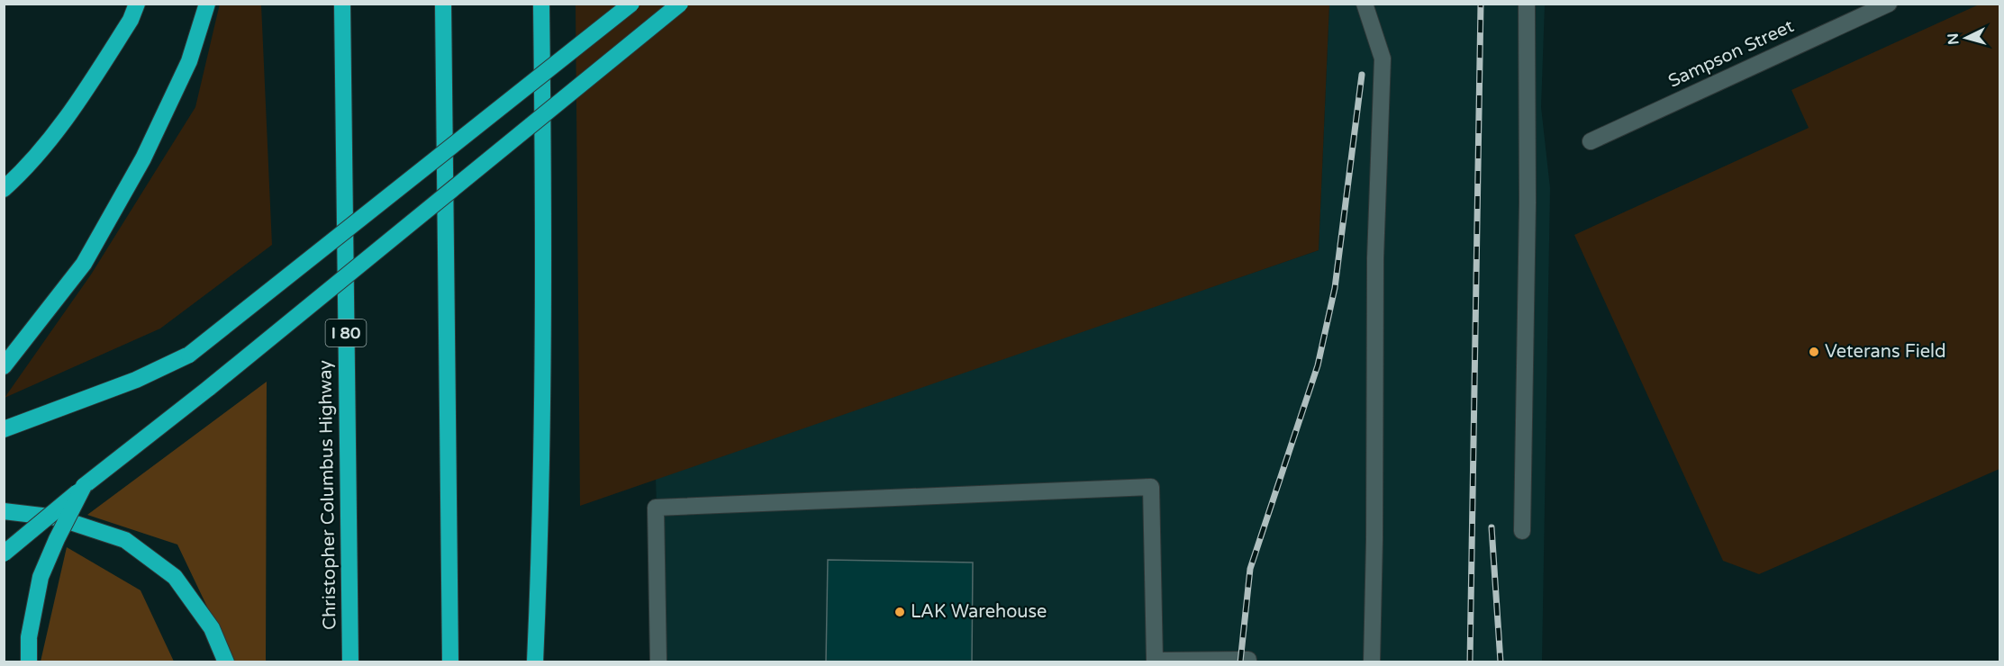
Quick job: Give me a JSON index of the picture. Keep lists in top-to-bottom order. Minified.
{"streets":{"highway":["I 80","Christopher Columbus Highway"],"street":["Sampson Street"]},"places":["Veterans Field","LAK Warehouse"],"north":"left"}
